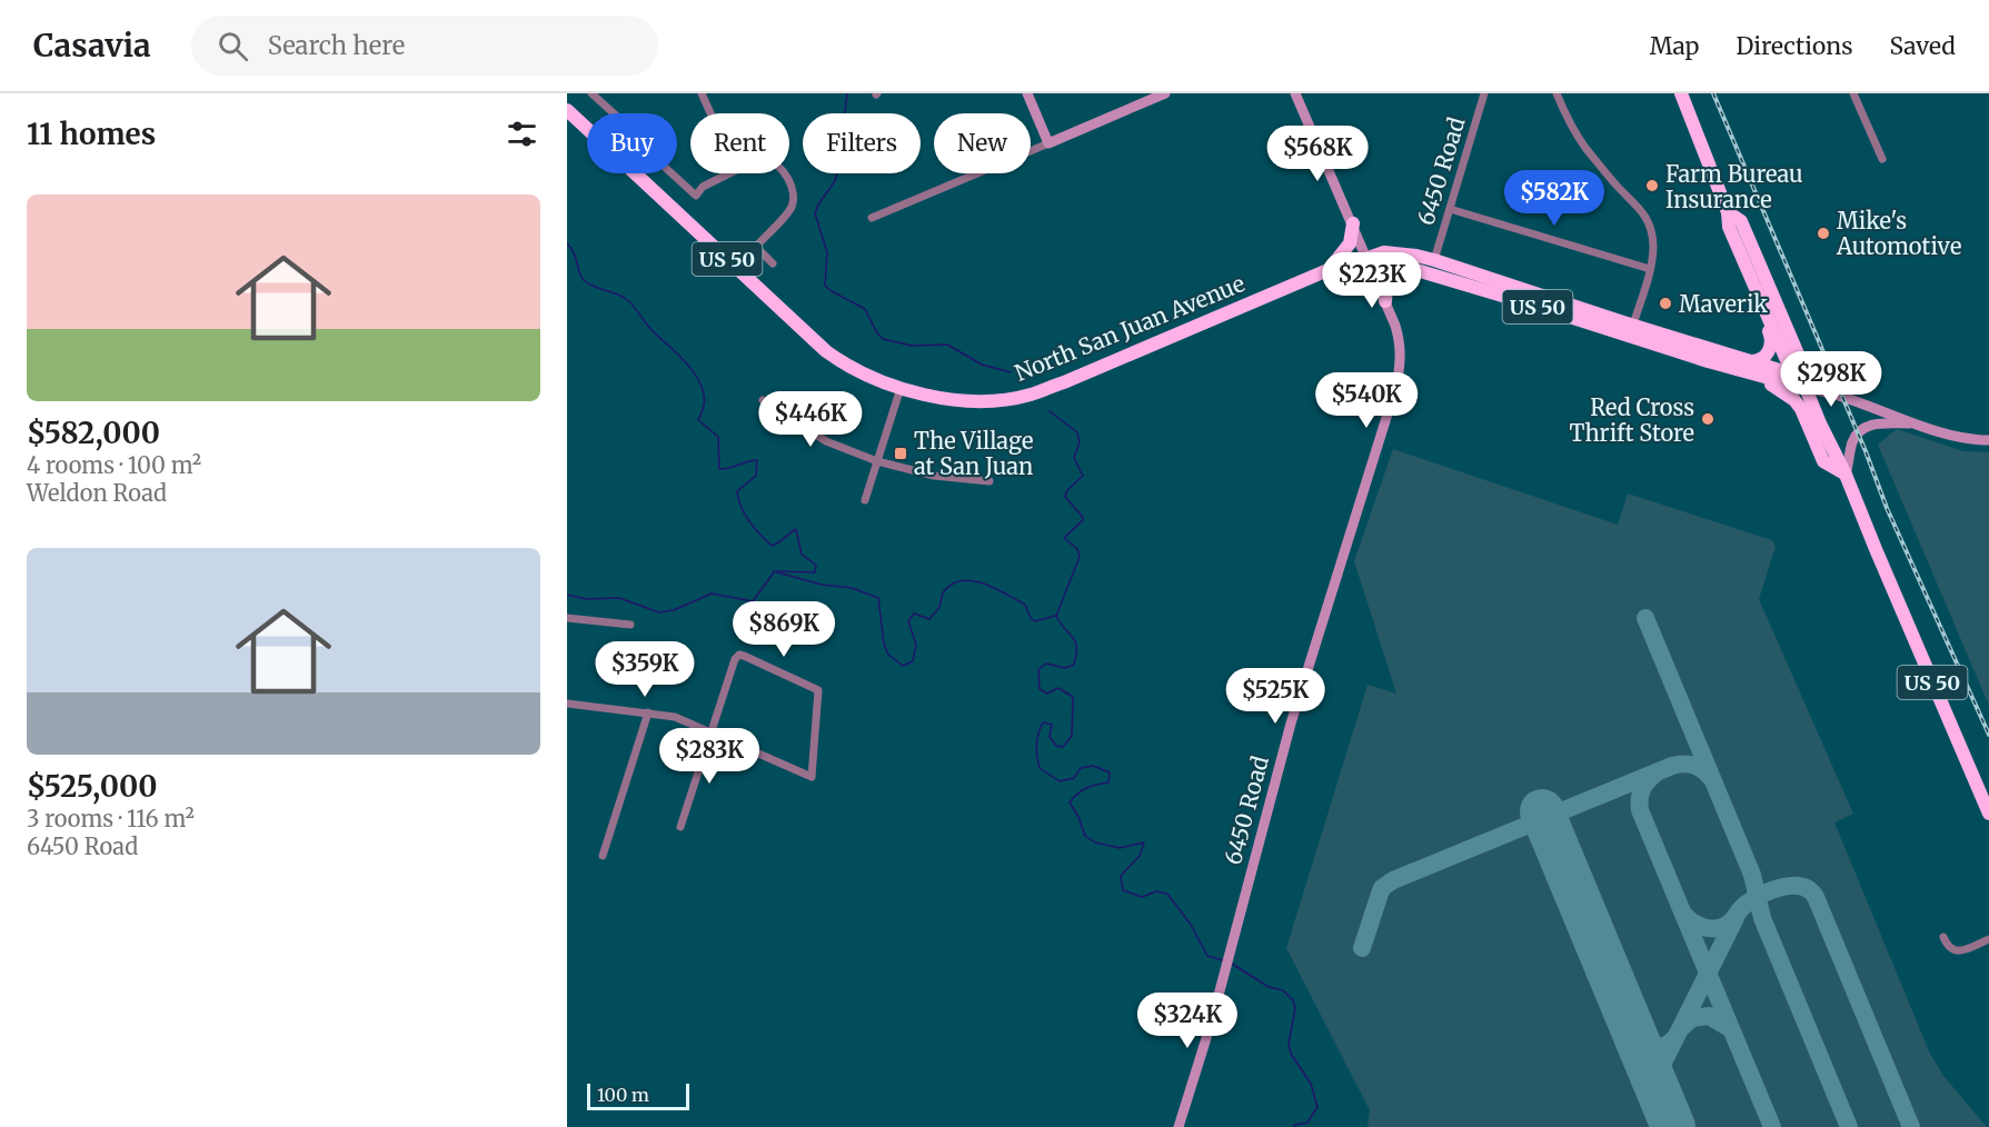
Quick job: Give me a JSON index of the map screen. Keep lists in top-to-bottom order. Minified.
{"streets":{"highway":["US 50","North San Juan Avenue"],"street":["6450 Road"]},"crossings":[["6450 Road","North San Juan Avenue"],["US 50","North San Juan Avenue"]],"places":{"other":["Farm Bureau Insurance","Mike's Automotive","Maverik","Red Cross Thrift Store"],"transit":["The Village at San Juan"]},"scale_bar":"100 m","page":{"header":"Casavia","search":"Search here","nav":["Map","Directions","Saved"],"heading":"11 homes","chip":["Buy","Rent","Filters","New"],"price":["$568K","$582K","$223K","$298K","$540K","$446K","$869K","$359K","$525K","$283K","$324K"],"list":[{"name":"$582,000","note":"4 rooms · 100 m² · Weldon Road"},{"name":"$525,000","note":"3 rooms · 116 m² · 6450 Road"}],"scale":"100 m"}}
